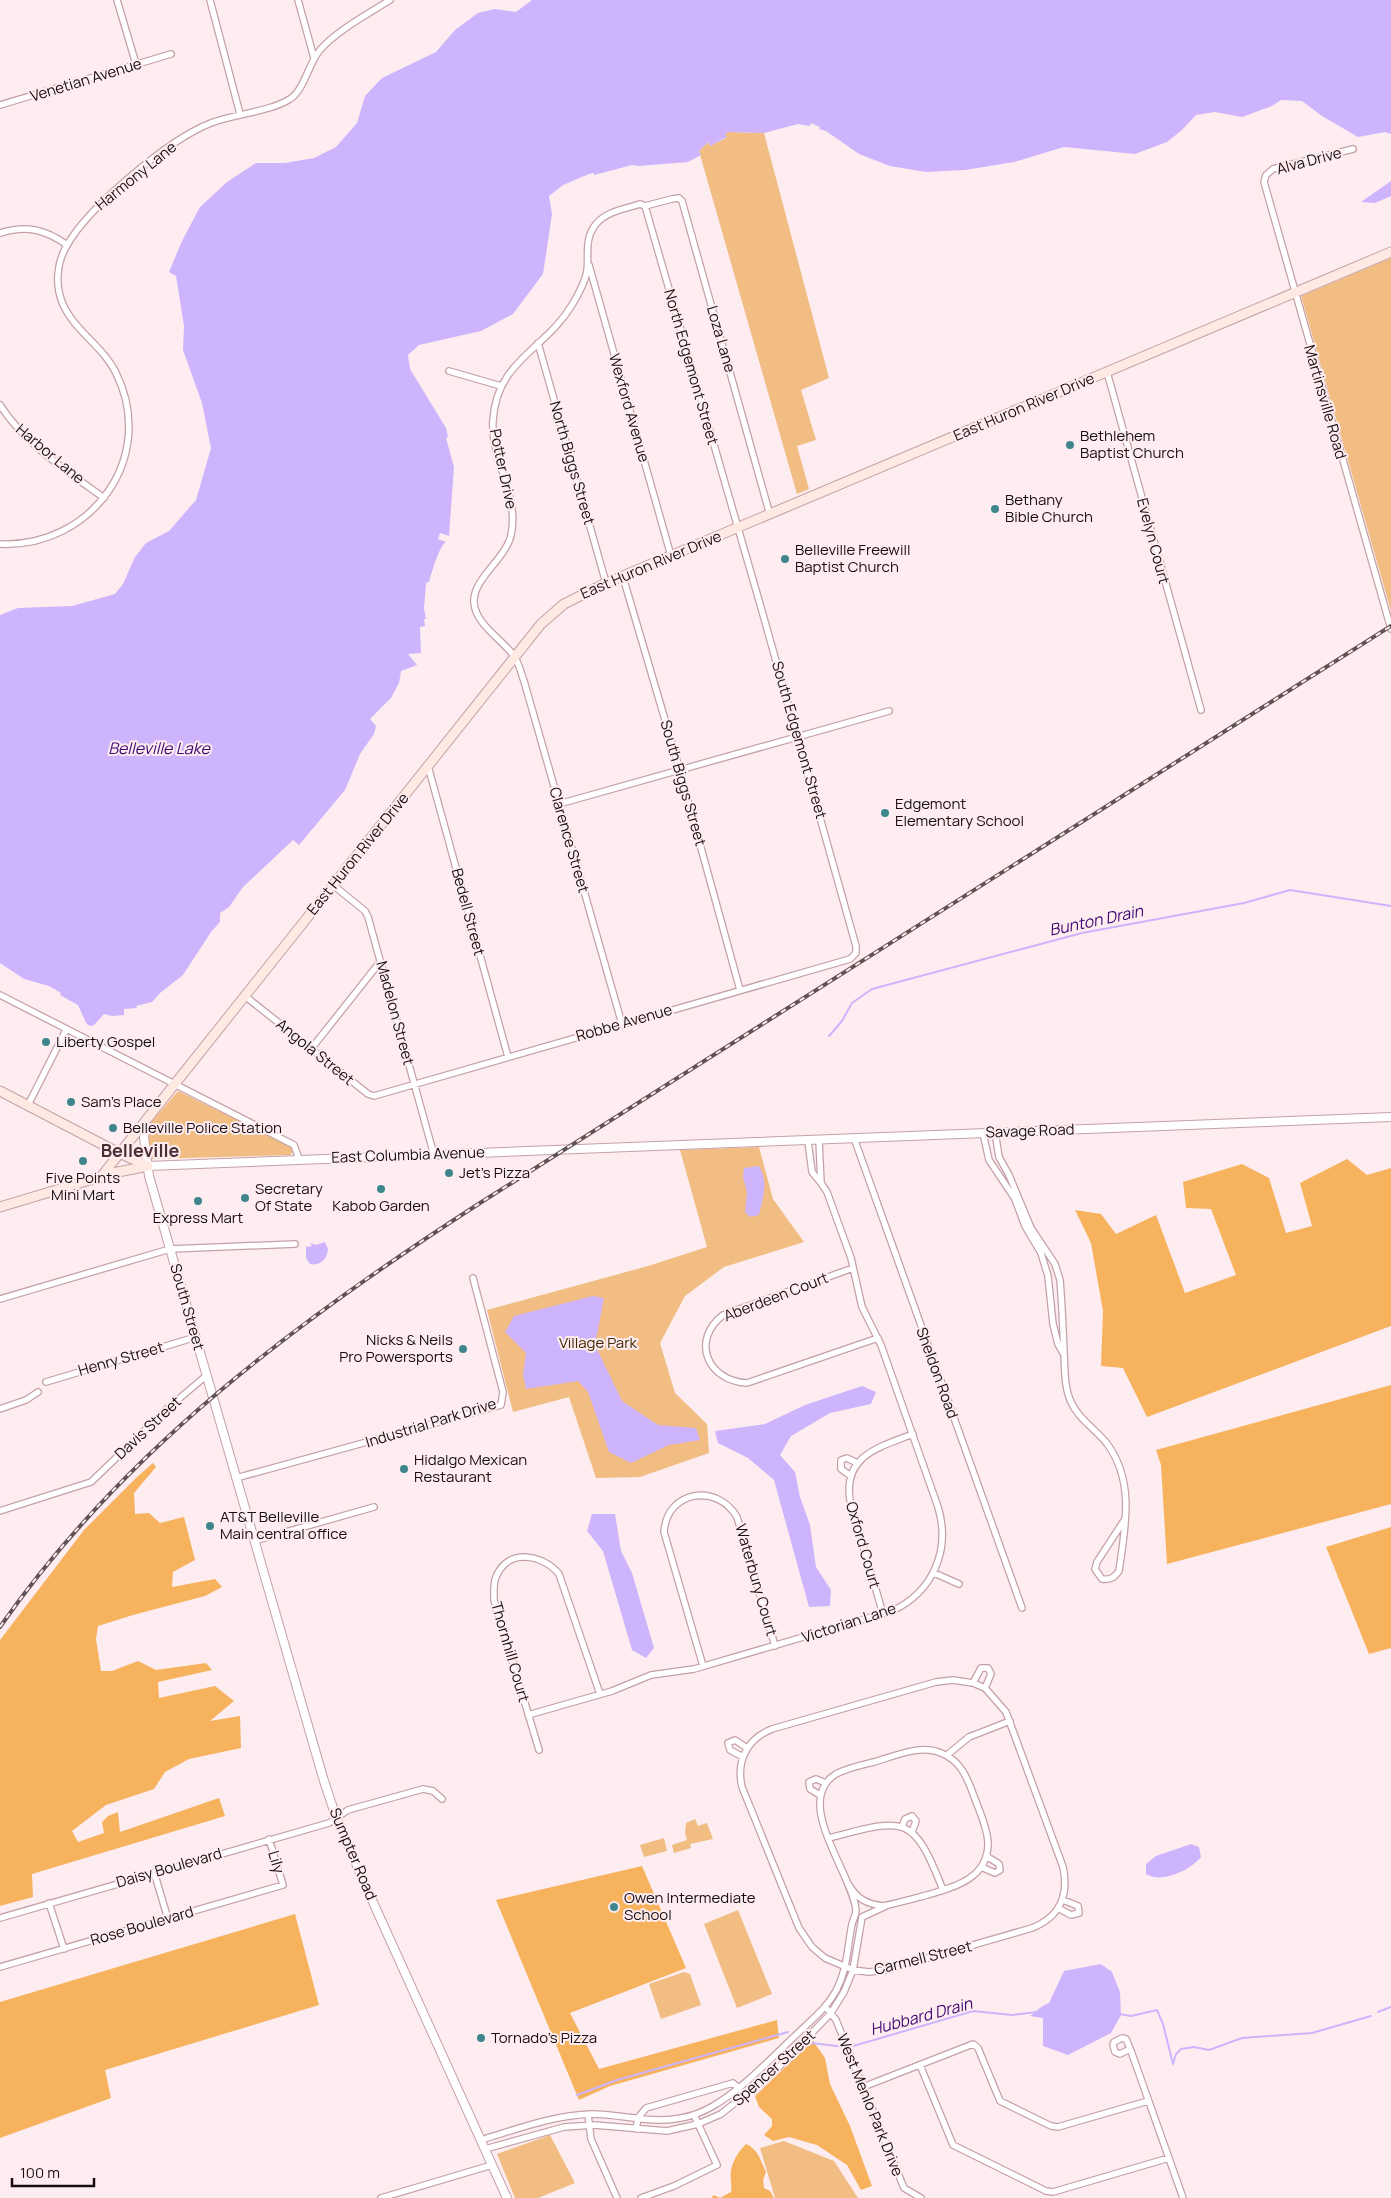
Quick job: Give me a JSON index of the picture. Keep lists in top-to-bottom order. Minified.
{"streets":{"main road":["East Huron River Drive"],"street":["Venetian Avenue","Alva Drive","Harmony Lane","Loza Lane","North Edgemont Street","Martinsville Road","Wexford Avenue","Harbor Lane","North Biggs Street","Potter Drive","Evelyn Court","South Edgemont Street","South Biggs Street","Clarence Street","Bedell Street","Madelon Street","Robbe Avenue","Angola Street","Savage Road","East Columbia Avenue","Aberdeen Court","South Street","Henry Street","Sheldon Road","Industrial Park Drive","Davis Street","Oxford Court","Waterbury Court","Victorian Lane","Thornhill Court","Sumpter Road","Lily","Daisy Boulevard","Rose Boulevard","Carmell Street","Spencer Street","West Menlo Park Drive"]},"crossings":[["Alva Drive","Martinsville Road"],["Harmony Lane","Harbor Lane"],["Loza Lane","North Edgemont Street"],["Loza Lane","East Huron River Drive"],["Loza Lane","Potter Drive"],["North Edgemont Street","East Huron River Drive"],["North Edgemont Street","Potter Drive"],["North Edgemont Street","South Edgemont Street"],["Martinsville Road","East Huron River Drive"],["East Huron River Drive","Wexford Avenue"],["East Huron River Drive","North Biggs Street"],["East Huron River Drive","Potter Drive"],["East Huron River Drive","Evelyn Court"],["East Huron River Drive","South Edgemont Street"],["East Huron River Drive","South Biggs Street"],["East Huron River Drive","Clarence Street"],["East Huron River Drive","Bedell Street"],["East Huron River Drive","Madelon Street"],["East Huron River Drive","Angola Street"],["East Huron River Drive","South Street"],["Wexford Avenue","Potter Drive"],["North Biggs Street","Potter Drive"],["Potter Drive","Clarence Street"],["South Edgemont Street","Robbe Avenue"],["South Biggs Street","Robbe Avenue"],["Clarence Street","Robbe Avenue"],["Bedell Street","Robbe Avenue"],["Madelon Street","Robbe Avenue"],["Madelon Street","East Columbia Avenue"],["Robbe Avenue","Angola Street"],["Savage Road","East Columbia Avenue"],["Savage Road","Sheldon Road"],["Savage Road","Victorian Lane"],["East Columbia Avenue","South Street"],["Aberdeen Court","Victorian Lane"],["South Street","Henry Street"],["South Street","Industrial Park Drive"],["South Street","Davis Street"],["South Street","Sumpter Road"],["Oxford Court","Victorian Lane"],["Waterbury Court","Victorian Lane"],["Victorian Lane","Thornhill Court"],["Sumpter Road","Daisy Boulevard"],["Sumpter Road","Spencer Street"],["Lily","Daisy Boulevard"],["Lily","Rose Boulevard"],["Carmell Street","Spencer Street"],["Spencer Street","West Menlo Park Drive"]],"districts":["Belleville"],"water":["Belleville Lake","Bunton Drain","Hubbard Drain"],"parks":["Village Park"],"places":["Bethlehem Baptist Church","Bethany Bible Church","Belleville Freewill Baptist Church","Edgemont Elementary School","Liberty Gospel","Sam's Place","Belleville Police Station","Five Points Mini Mart","Jet's Pizza","Kabob Garden","Secretary Of State","Express Mart","Nicks & Neils Pro Powersports","Hidalgo Mexican Restaurant","AT&T Belleville Main central office","Owen Intermediate School","Tornado's Pizza"],"scale_bar":"100 m"}
